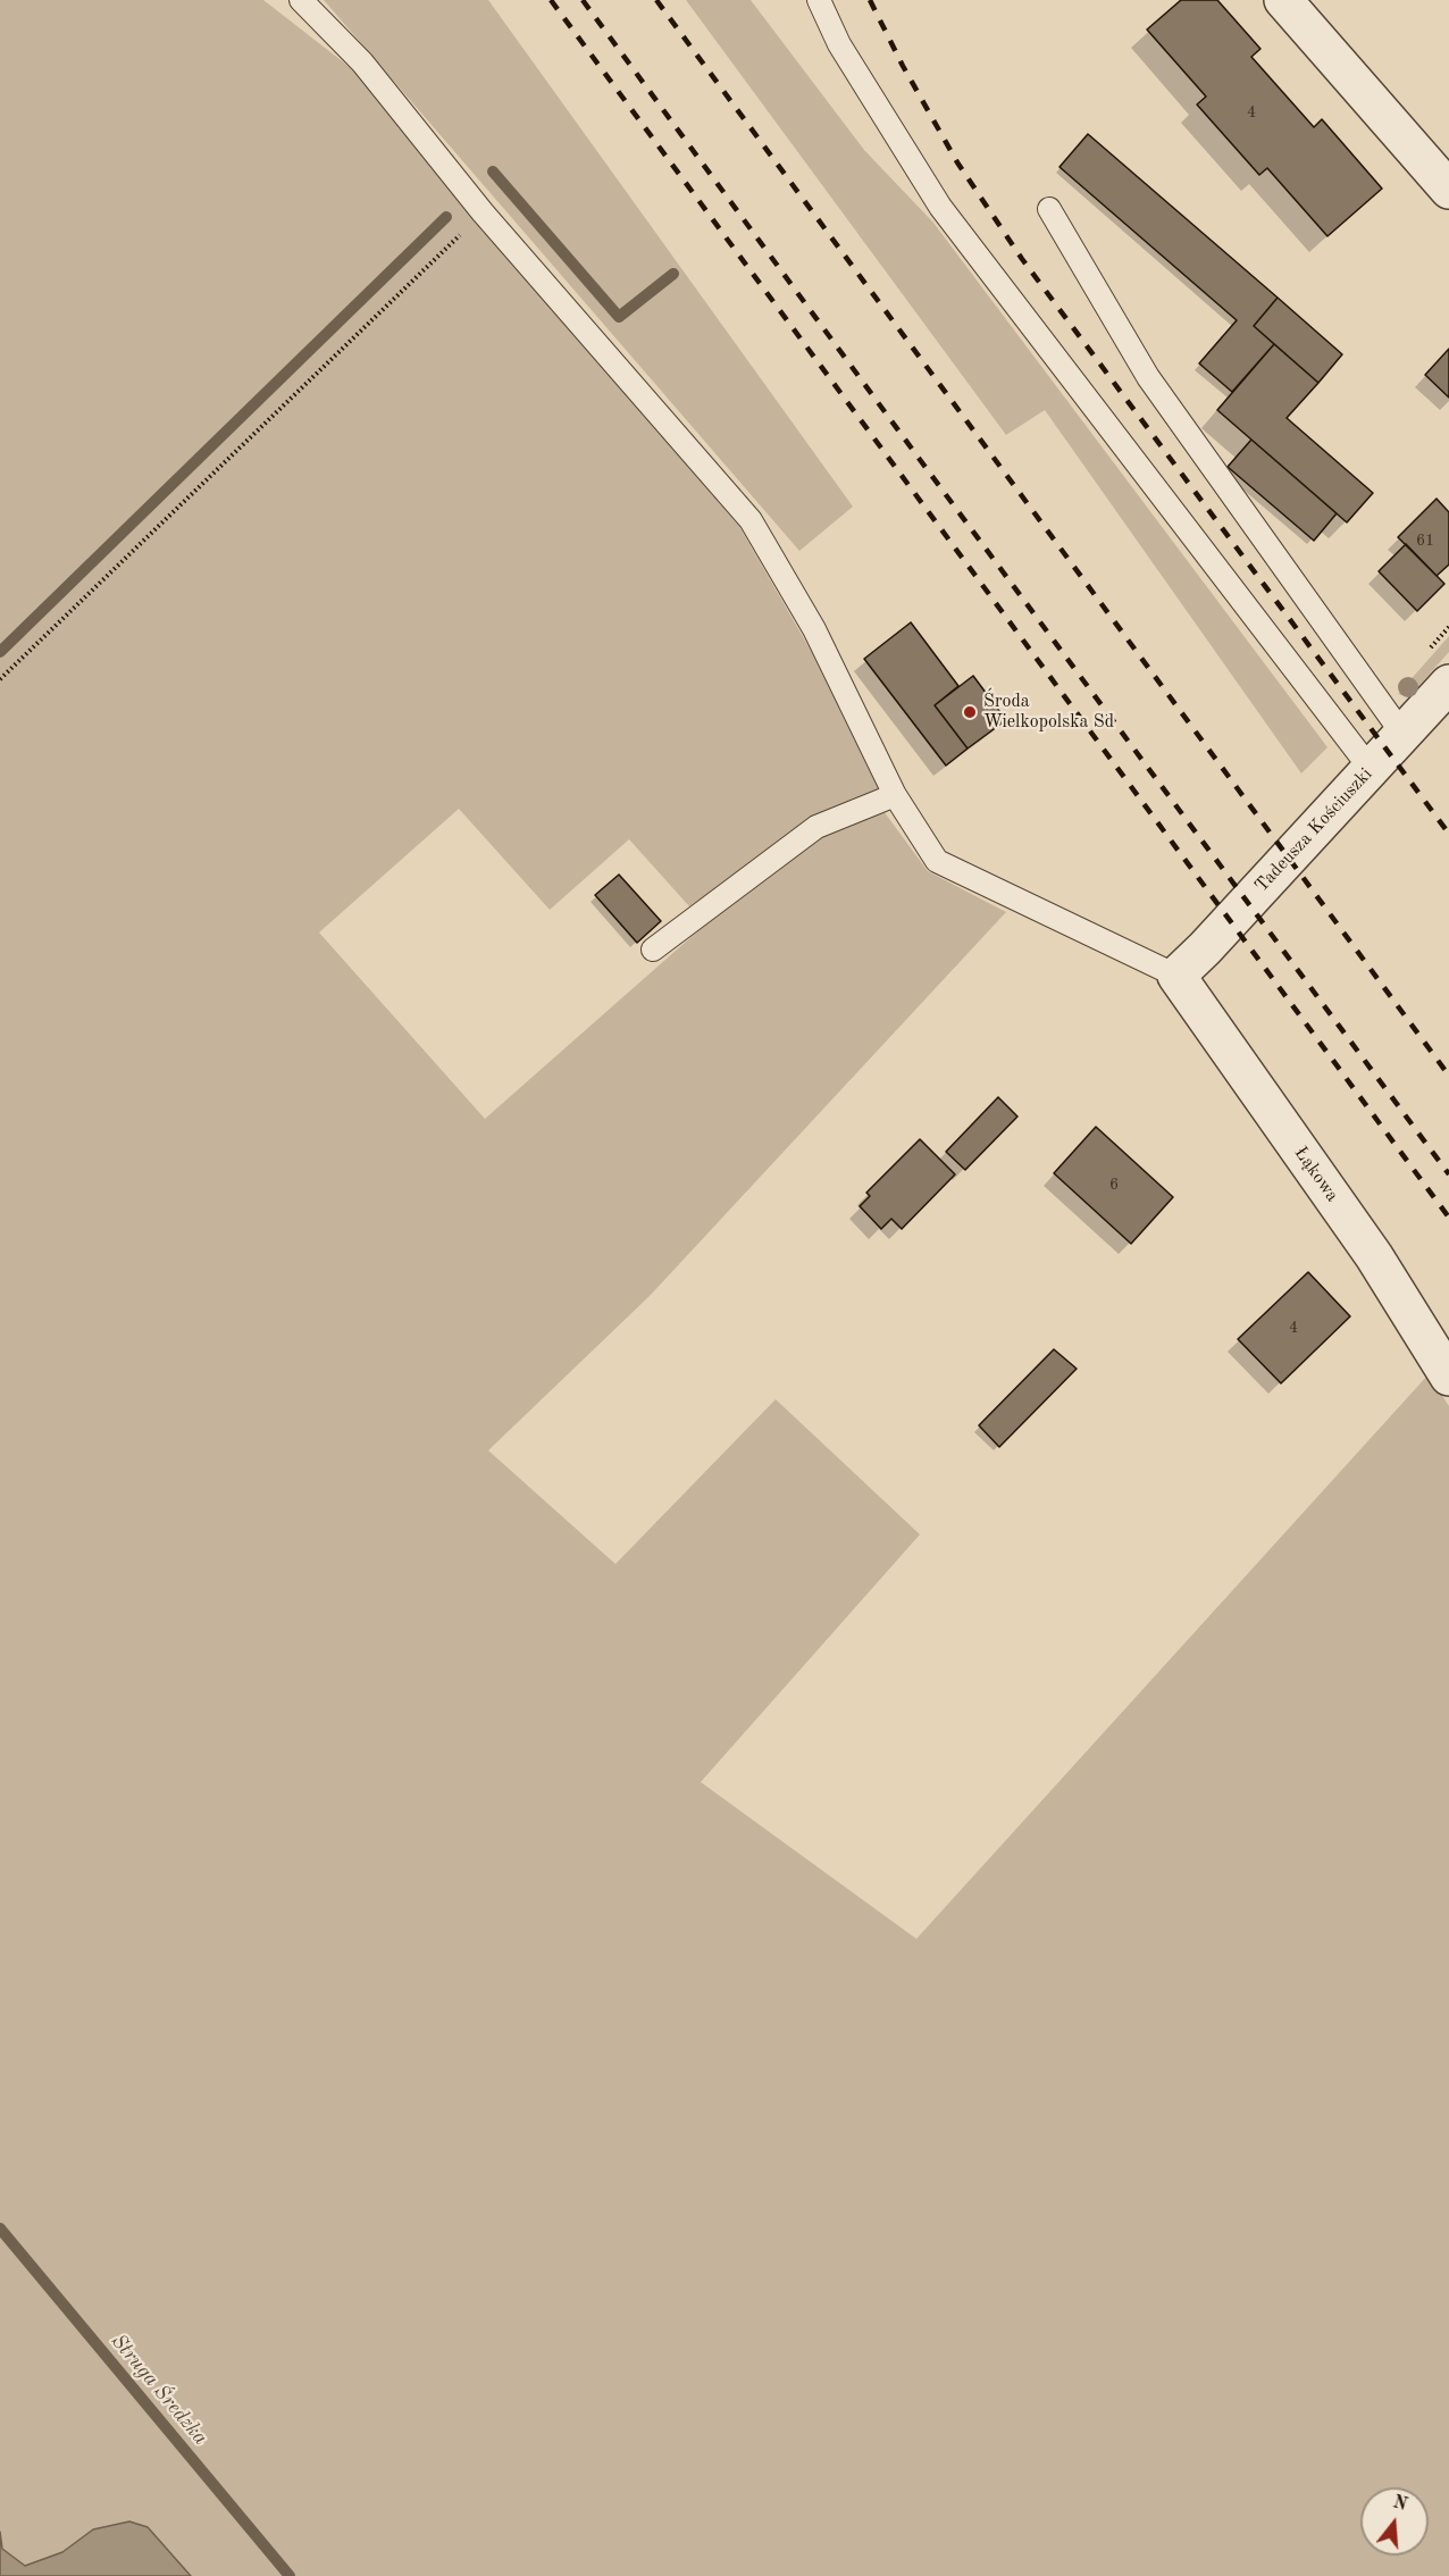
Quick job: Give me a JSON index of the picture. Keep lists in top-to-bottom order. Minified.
{"streets":{"street":["Tadeusza Kościuszki","Łąkowa"]},"crossings":[["Tadeusza Kościuszki","Łąkowa"]],"water":["Struga Średzka"],"places":["Środa Wielkopolska Sd"],"house_numbers":["4","61","6","4"],"north":"top"}
